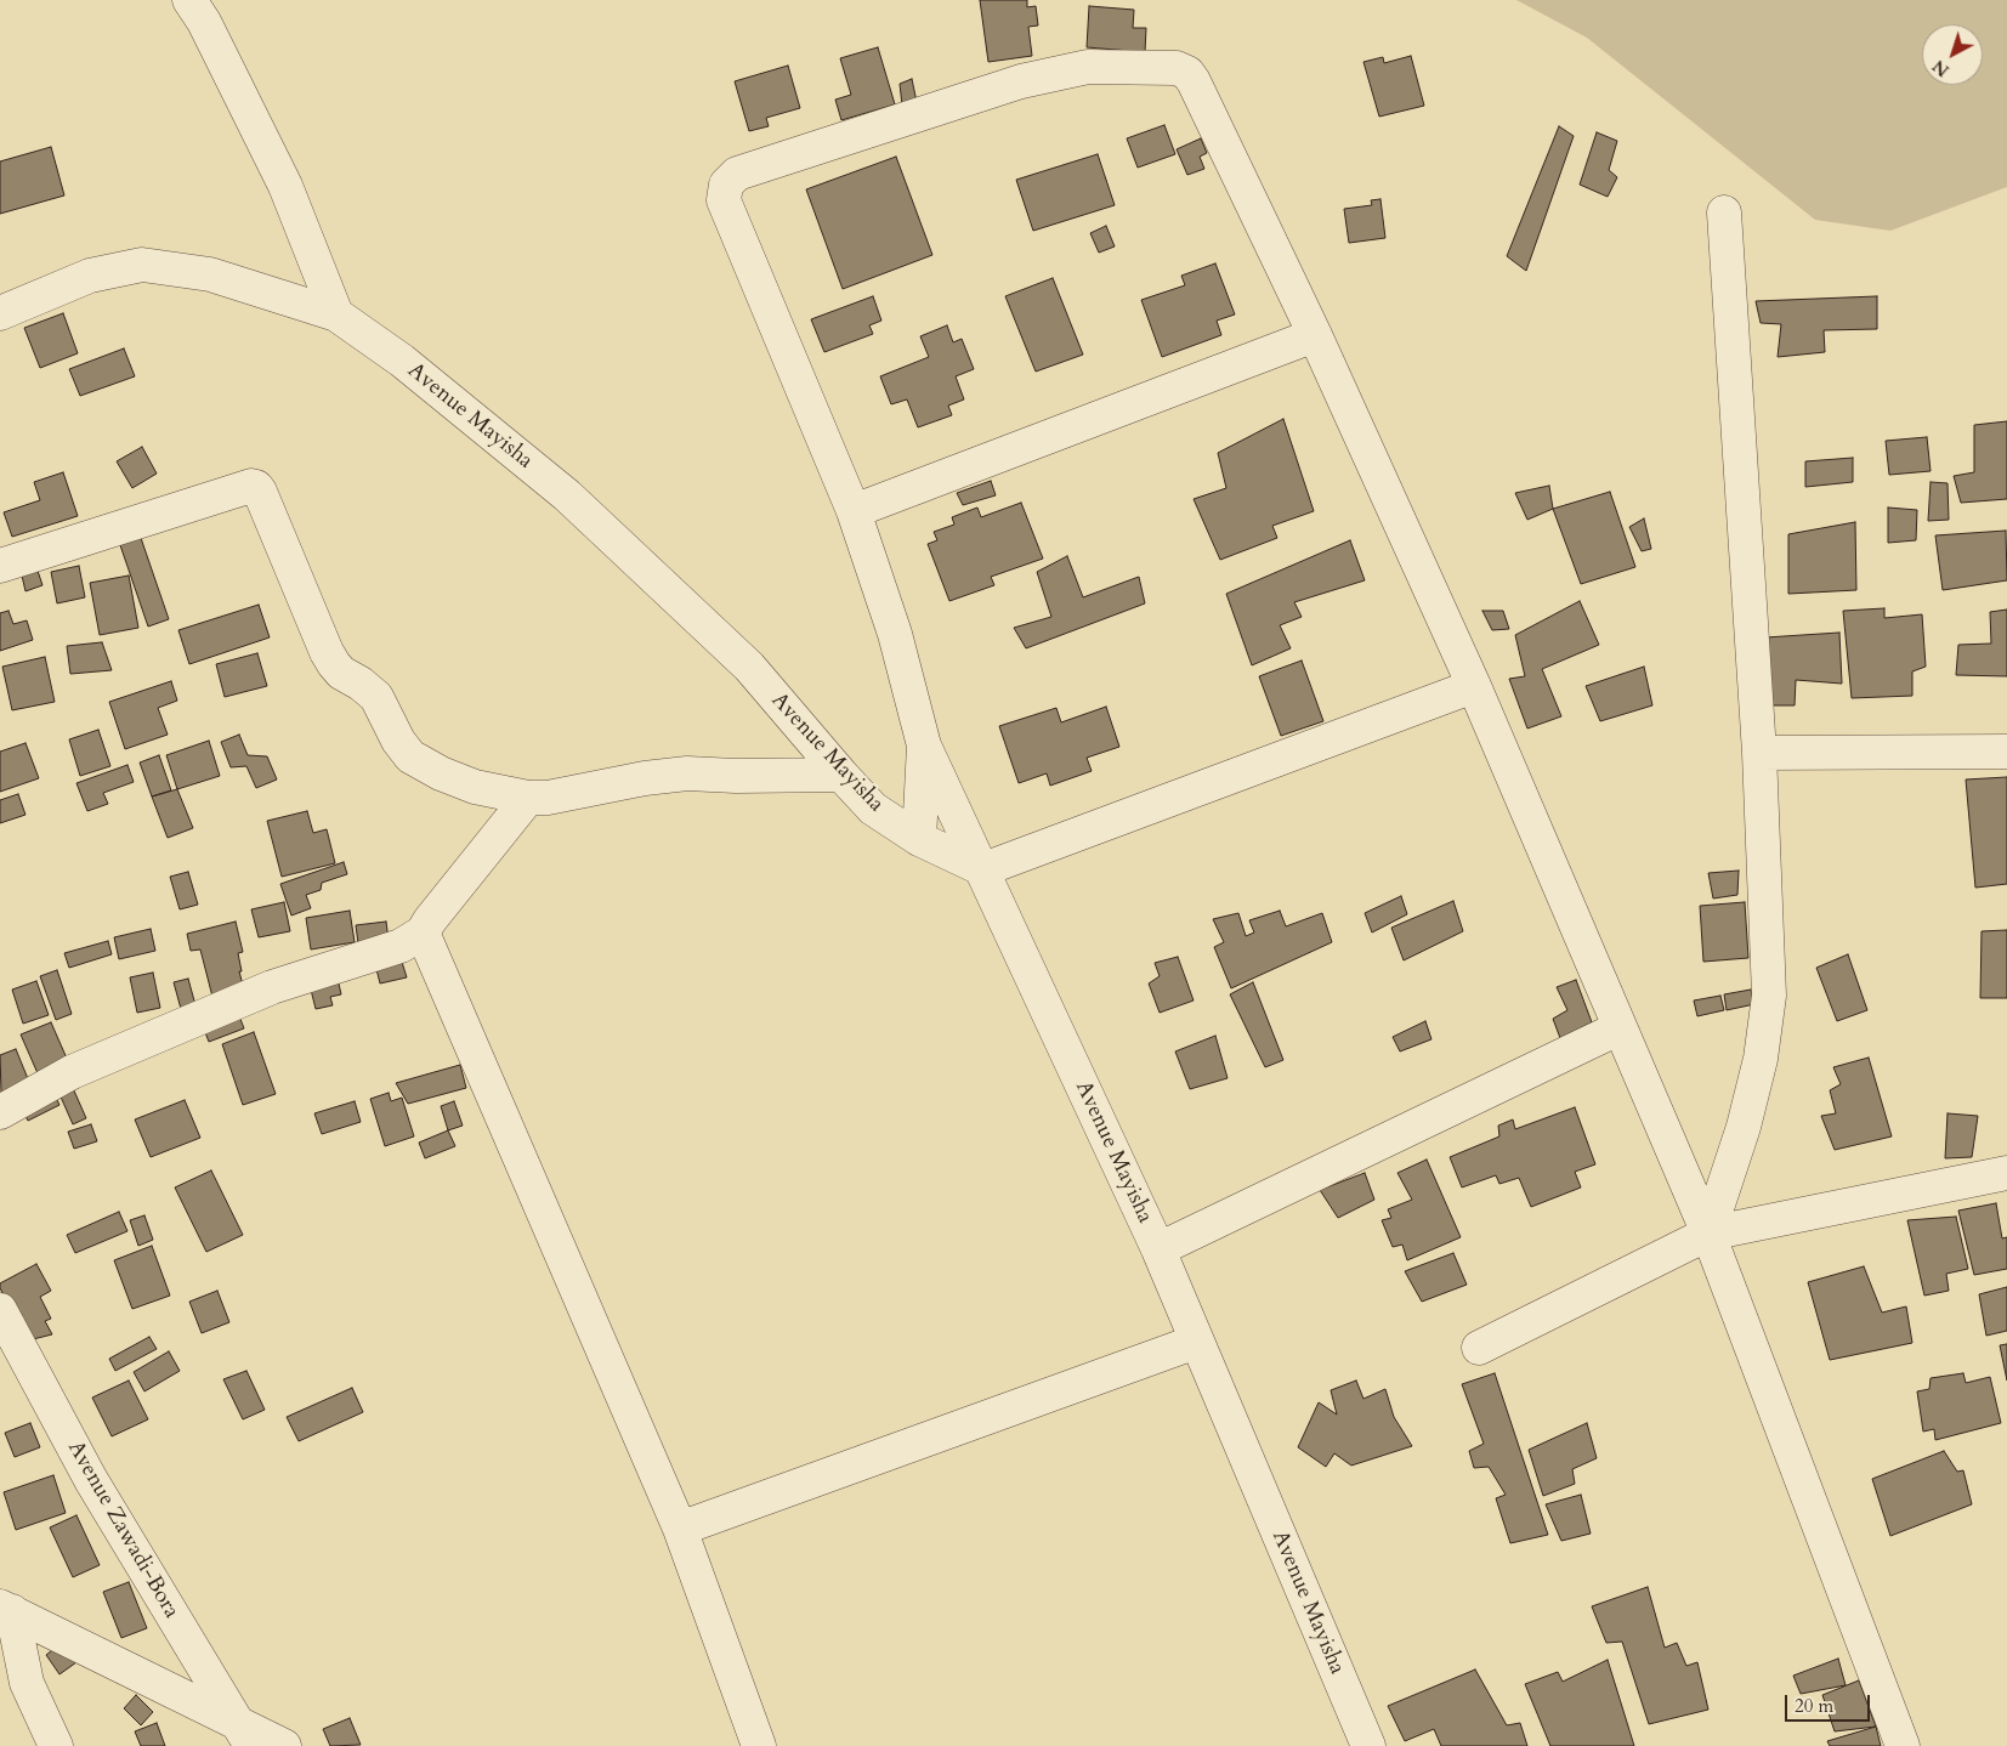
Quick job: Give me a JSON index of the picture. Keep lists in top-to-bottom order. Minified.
{"streets":{"street":["Avenue Mayisha","Avenue Zawadi-Bora"]},"scale_bar":"20 m","north":"bottom left"}
